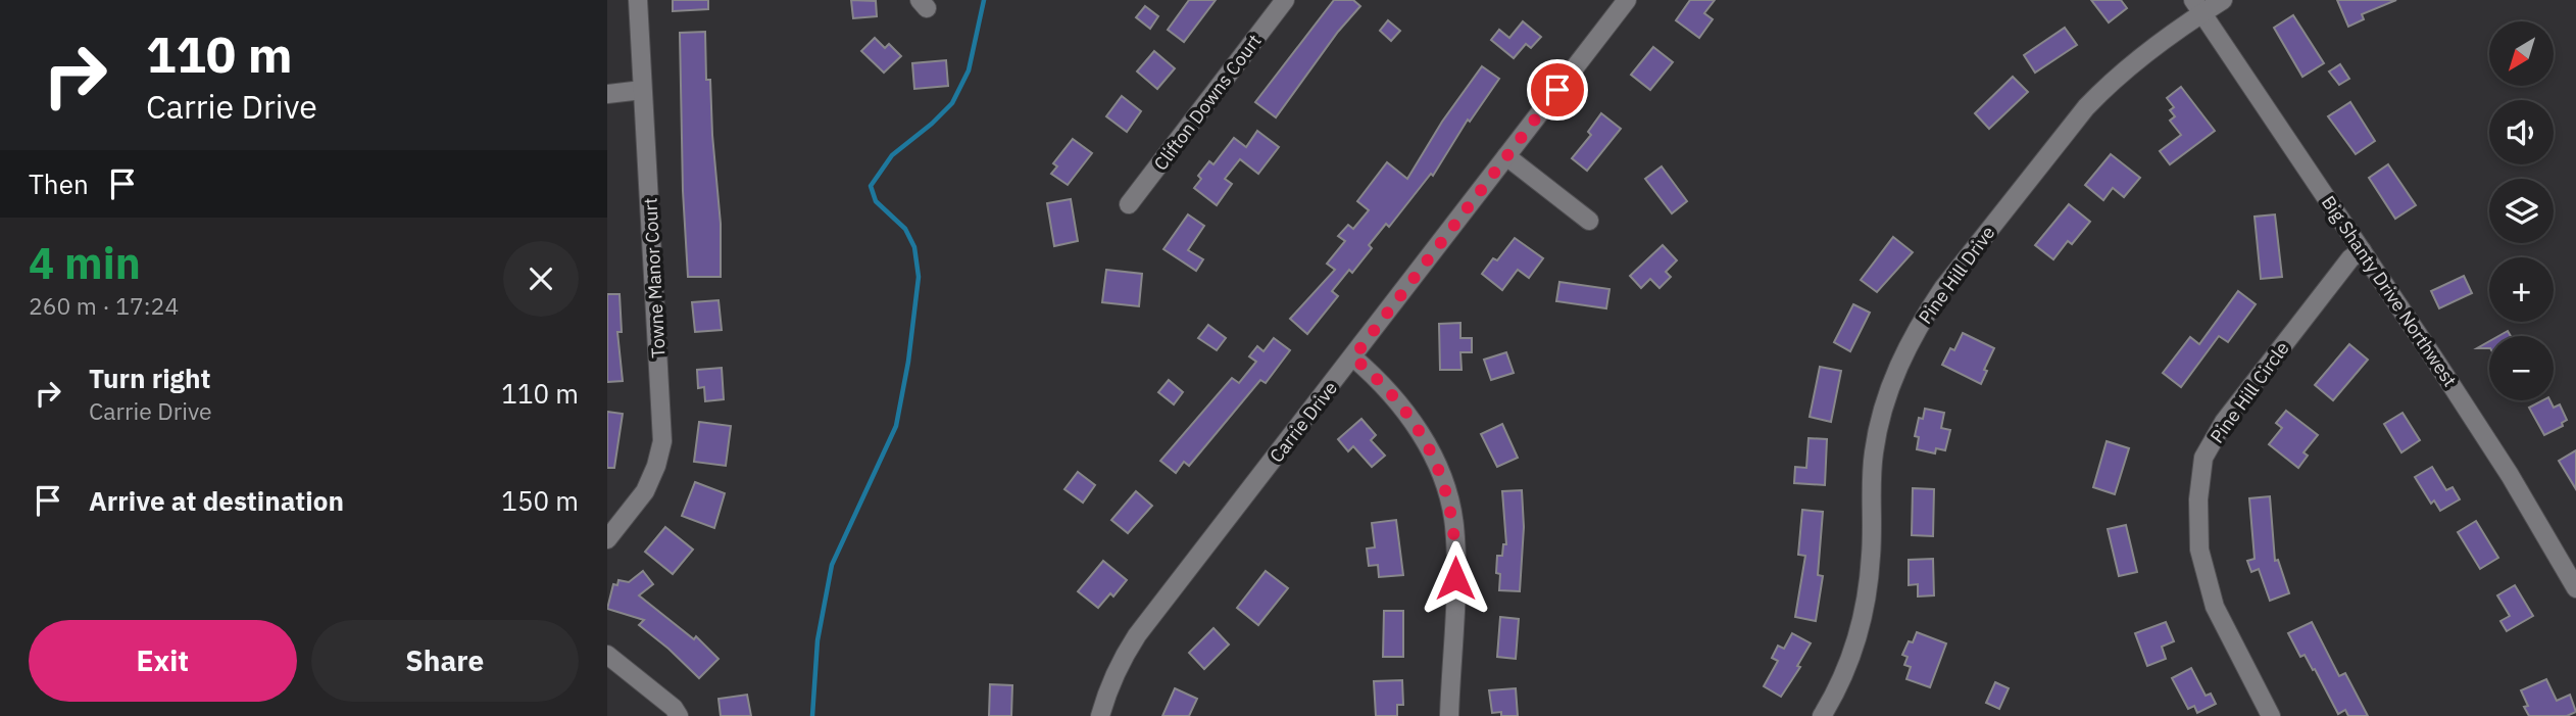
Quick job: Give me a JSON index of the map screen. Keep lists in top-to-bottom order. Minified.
{"streets":{"street":["Clifton Downs Court","Pine Hill Drive","Towne Manor Court","Big Shanty Drive Northwest","Pine Hill Circle","Carrie Drive"]},"crossings":[["Pine Hill Drive","Big Shanty Drive Northwest"],["Big Shanty Drive Northwest","Pine Hill Circle"]],"north":"bottom left","page":{"turn":["110 m","Carrie Drive"],"map_buttons":["+","−"],"then":"Then","heading":["4 min","260 m · 17:24"],"list":[{"name":"Turn right","note":"Carrie Drive","value":"110 m"},{"name":"Arrive at destination","value":"150 m"}],"buttons":["Exit","Share"]}}
